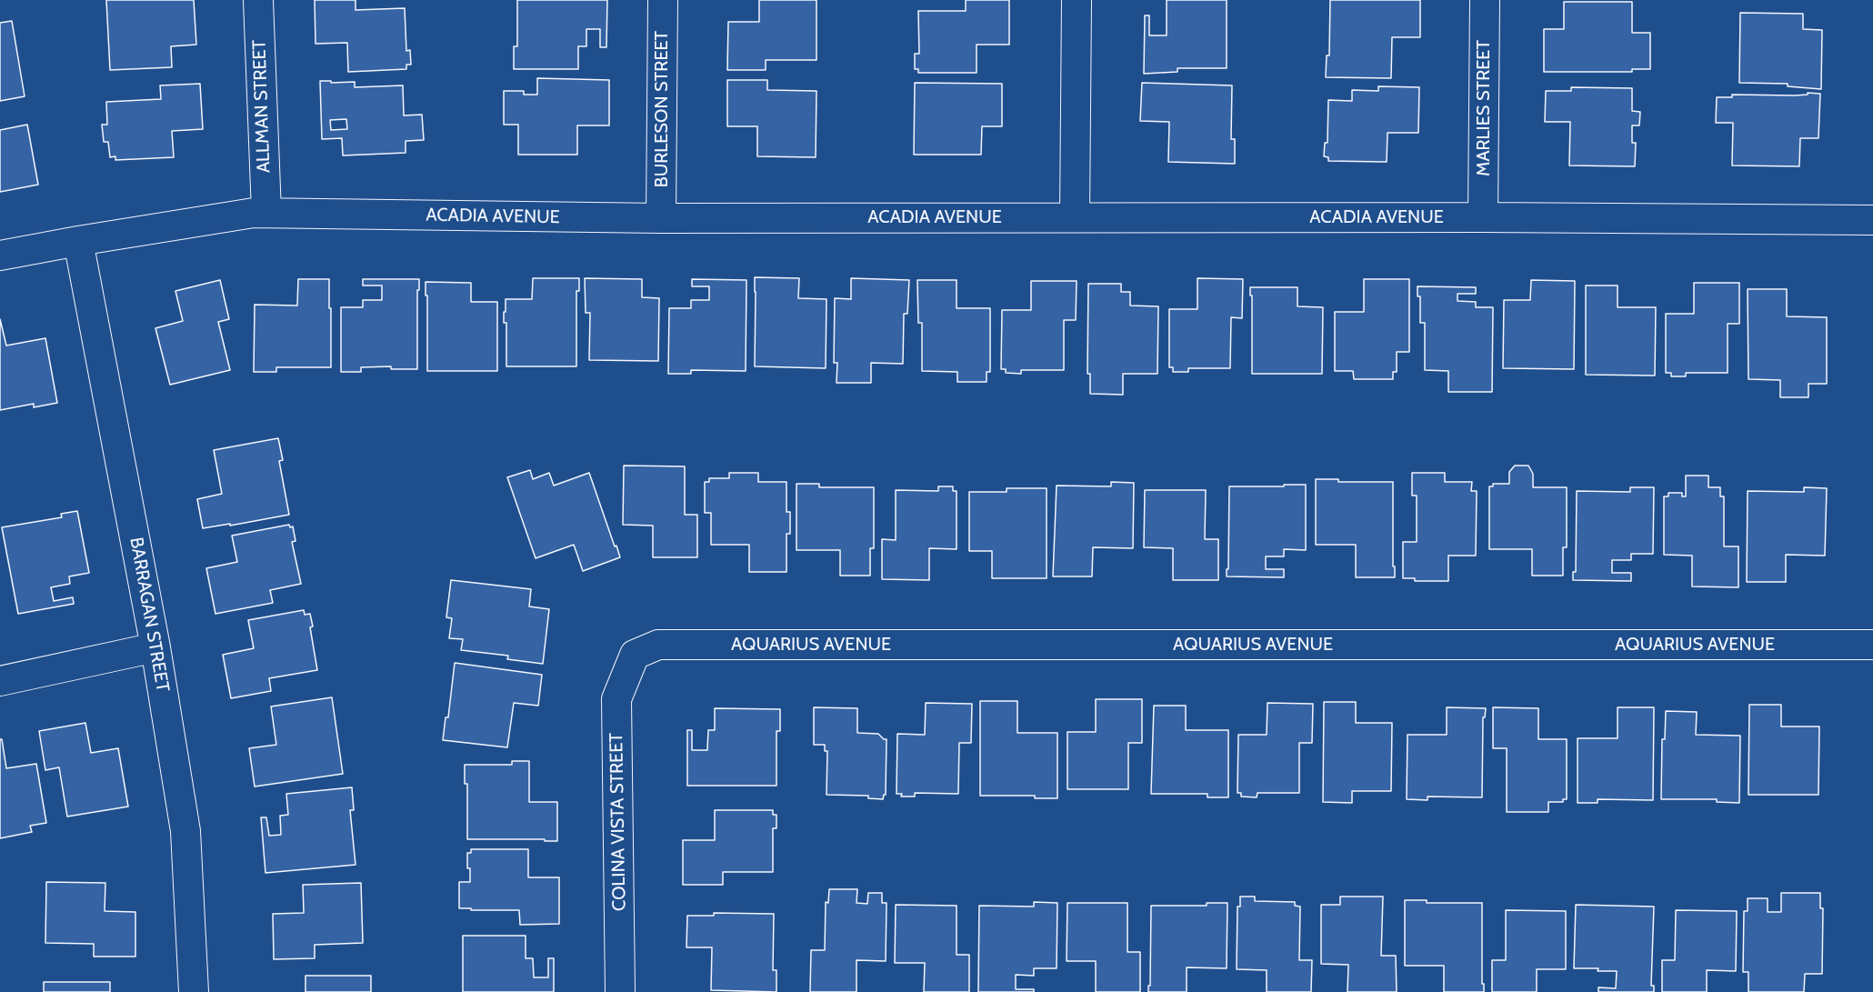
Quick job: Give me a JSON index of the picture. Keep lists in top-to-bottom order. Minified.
{"streets":{"street":["ALLMAN STREET","MARLIES STREET","BURLESON STREET","ACADIA AVENUE","BARRAGAN STREET","AQUARIUS AVENUE","COLINA VISTA STREET"]},"crossings":[["ALLMAN STREET","ACADIA AVENUE"],["MARLIES STREET","ACADIA AVENUE"],["BURLESON STREET","ACADIA AVENUE"],["ACADIA AVENUE","BARRAGAN STREET"],["AQUARIUS AVENUE","COLINA VISTA STREET"]]}
